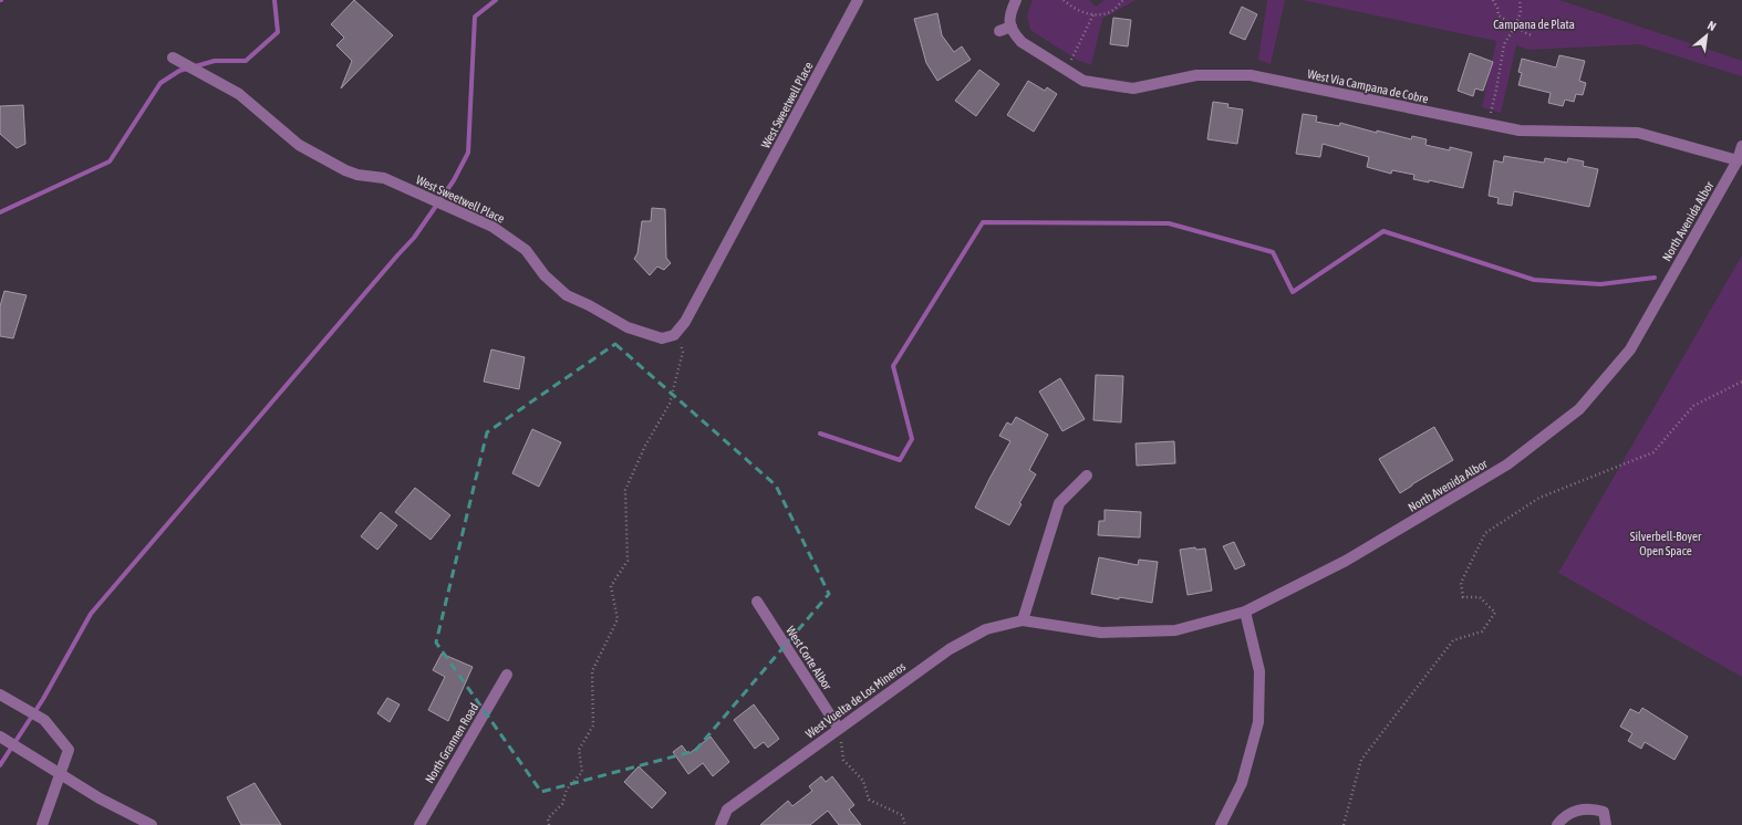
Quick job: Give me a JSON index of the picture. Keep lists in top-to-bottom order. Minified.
{"streets":{"street":["West Via Campana de Cobre","West Sweetwell Place","North Avenida Albor","West Corte Albor","West Vuelta de Los Mineros","North Grannen Road"]},"crossings":[["West Via Campana de Cobre","North Avenida Albor"],["North Avenida Albor","West Vuelta de Los Mineros"],["West Corte Albor","West Vuelta de Los Mineros"]],"parks":["Campana de Plata","Silverbell-Boyer Open Space"],"north":"top right"}
